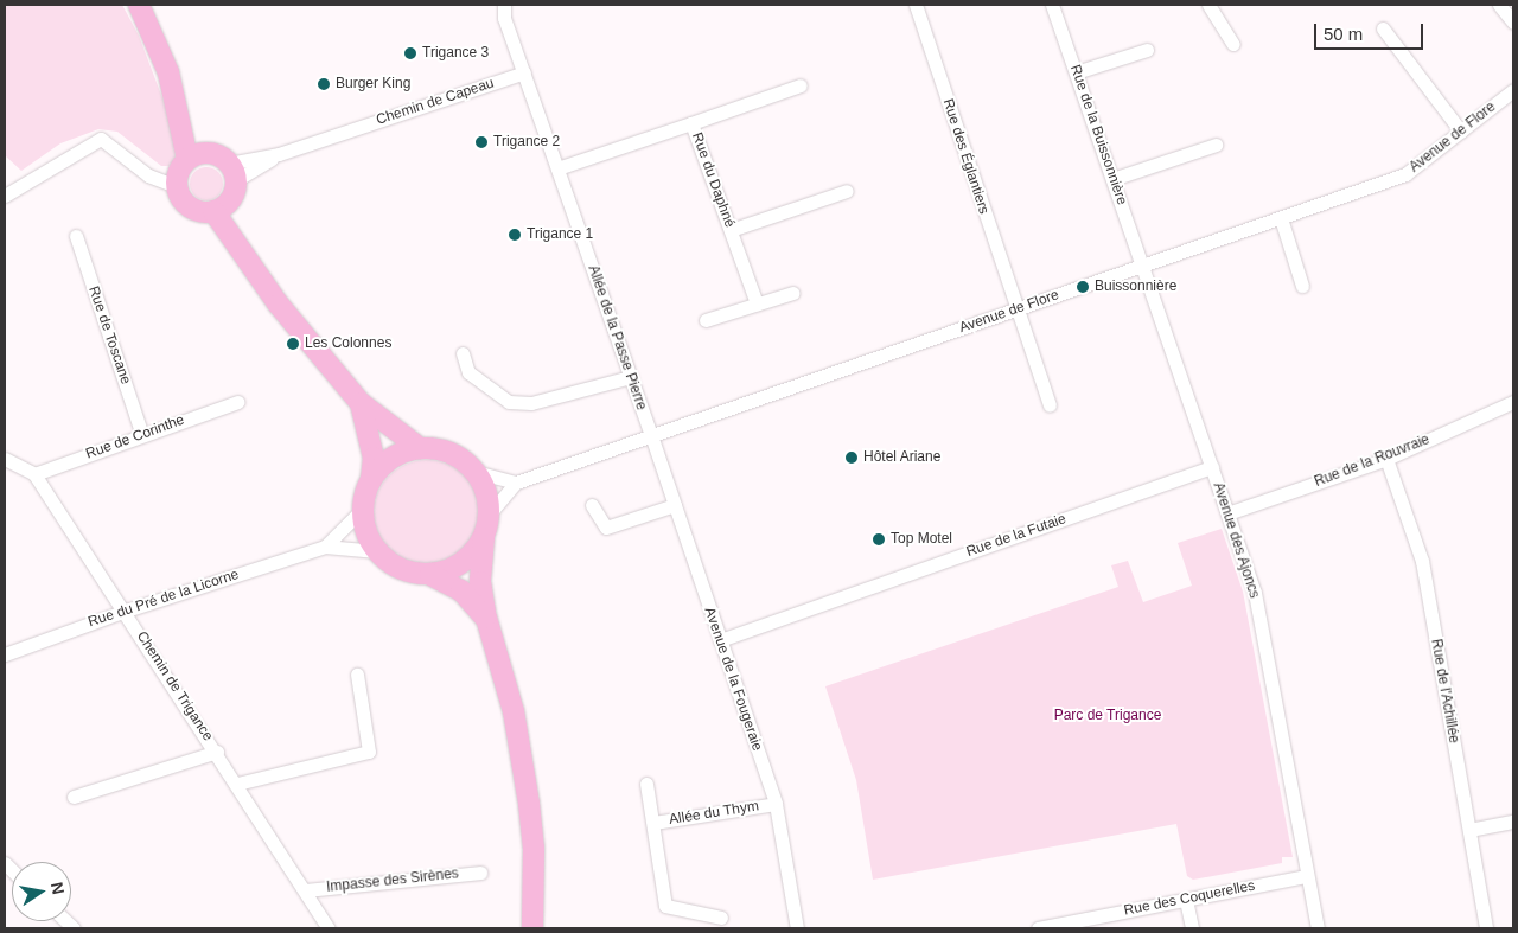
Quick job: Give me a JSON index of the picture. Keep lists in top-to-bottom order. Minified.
{"streets":{"street":["Chemin de Capeau","Rue de la Buissonnière","Avenue de Flore","Rue des Églantiers","Rue du Daphné","Rue de Toscane","Allée de la Passe Pierre","Rue de Corinthe","Rue de la Rouvraie","Rue de la Futaie","Avenue des Ajoncs","Rue du Pré de la Licorne","Avenue de la Fougeraie","Chemin de Trigance","Rue de l'Achillée","Allée du Thym","Impasse des Sirènes","Rue des Coquerelles"]},"crossings":[["Chemin de Capeau","Allée de la Passe Pierre"],["Rue de la Buissonnière","Avenue de Flore"],["Rue de la Buissonnière","Avenue des Ajoncs"],["Avenue de Flore","Rue des Églantiers"],["Avenue de Flore","Allée de la Passe Pierre"],["Avenue de Flore","Avenue des Ajoncs"],["Avenue de Flore","Avenue de la Fougeraie"],["Rue du Daphné","Allée de la Passe Pierre"],["Rue de Toscane","Rue de Corinthe"],["Allée de la Passe Pierre","Avenue de la Fougeraie"],["Rue de Corinthe","Chemin de Trigance"],["Rue de la Rouvraie","Avenue des Ajoncs"],["Rue de la Rouvraie","Rue de l'Achillée"],["Rue de la Futaie","Avenue des Ajoncs"],["Rue de la Futaie","Avenue de la Fougeraie"],["Avenue des Ajoncs","Rue des Coquerelles"],["Rue du Pré de la Licorne","Chemin de Trigance"],["Avenue de la Fougeraie","Allée du Thym"],["Chemin de Trigance","Impasse des Sirènes"]],"parks":["Parc de Trigance"],"places":["Trigance 3","Burger King","Trigance 2","Trigance 1","Buissonnière","Les Colonnes","Hôtel Ariane","Top Motel"],"scale_bar":"50 m","north":"right"}
